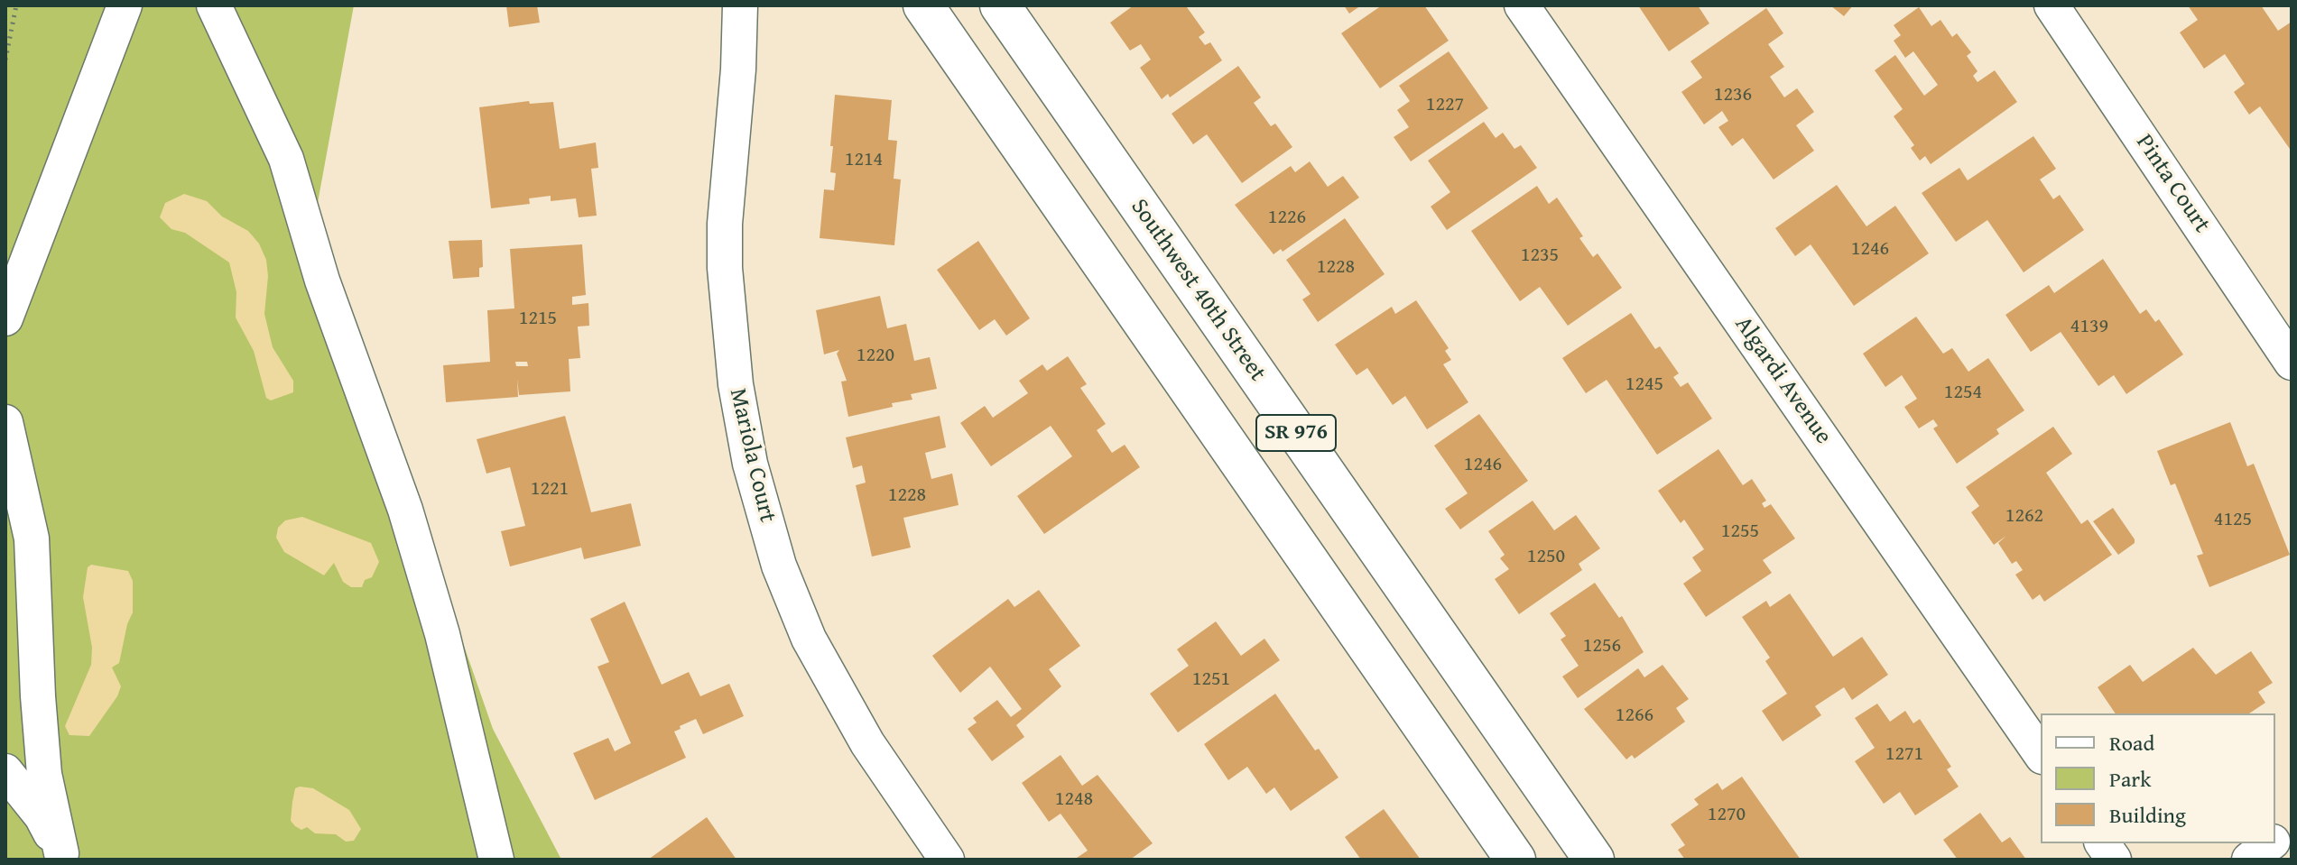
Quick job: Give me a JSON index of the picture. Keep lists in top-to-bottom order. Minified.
{"streets":{"main road":["Southwest 40th Street","SR 976"],"street":["Pinta Court","Algardi Avenue","Mariola Court"]},"house_numbers":["1236","1227","1214","1226","1246","1235","1228","1215","4139","1220","1245","1254","1246","1221","1228","1262","4125","1255","1250","1256","1251","1266","1271","1248","1270"],"legend":["Road","Park","Building"]}
